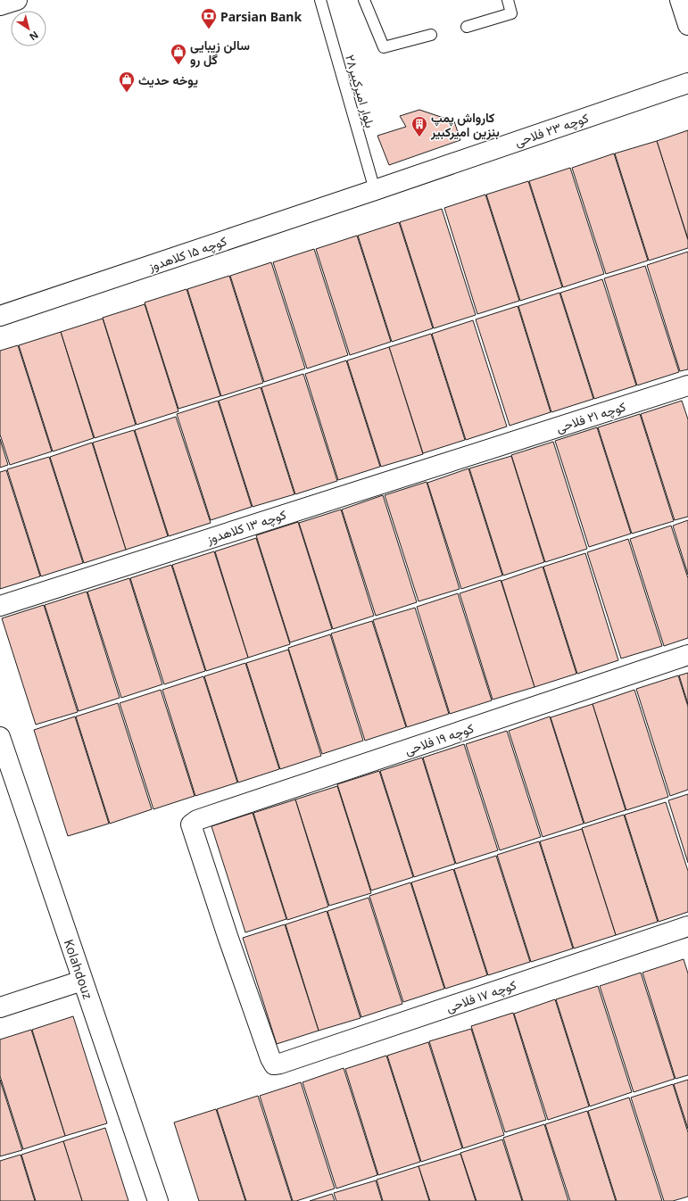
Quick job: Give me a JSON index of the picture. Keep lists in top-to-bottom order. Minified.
{"streets":{"street":["کوچه ۲۳ فلاحی","کوچه ۱۵ کلاهدوز","کوچه ۲۱ فلاحی","کوچه ۱۳ کلاهدوز","کوچه ۱۹ فلاحی","Kolahdouz","کوچه ۱۷ فلاحی"],"lane":["۲۸بلوار امیرکبیر"]},"crossings":[["۲۸بلوار امیرکبیر","کوچه ۲۳ فلاحی"],["۲۸بلوار امیرکبیر","کوچه ۱۵ کلاهدوز"],["کوچه ۲۳ فلاحی","کوچه ۱۵ کلاهدوز"],["کوچه ۲۱ فلاحی","کوچه ۱۳ کلاهدوز"],["کوچه ۱۹ فلاحی","کوچه ۱۷ فلاحی"]],"places":{"bank":["Parsian Bank"],"shop":["سالن زیبایی گل رو","یوخه حدیث"],"building":["کارواش پمپ بنزین امیرکبیر"]},"north":"bottom right"}
